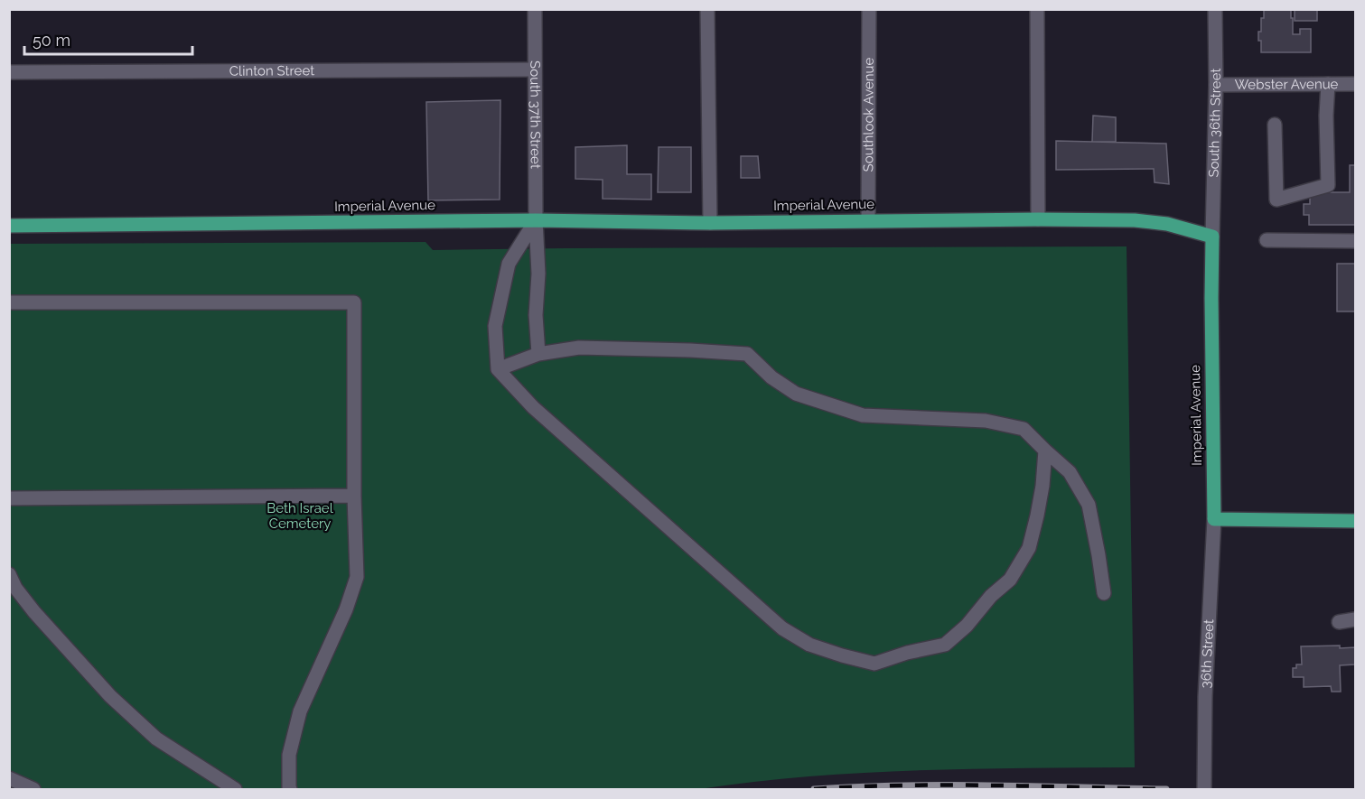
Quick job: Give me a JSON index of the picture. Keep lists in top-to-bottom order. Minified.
{"streets":{"main road":["Imperial Avenue"],"street":["Clinton Street","Webster Avenue","South 37th Street","Southlook Avenue","South 36th Street","36th Street"]},"crossings":[["Clinton Street","South 37th Street"],["Webster Avenue","South 36th Street"],["South 37th Street","Imperial Avenue"],["Southlook Avenue","Imperial Avenue"],["South 36th Street","Imperial Avenue"],["Imperial Avenue","36th Street"]],"parks":["Beth Israel Cemetery"],"scale_bar":"50 m"}
